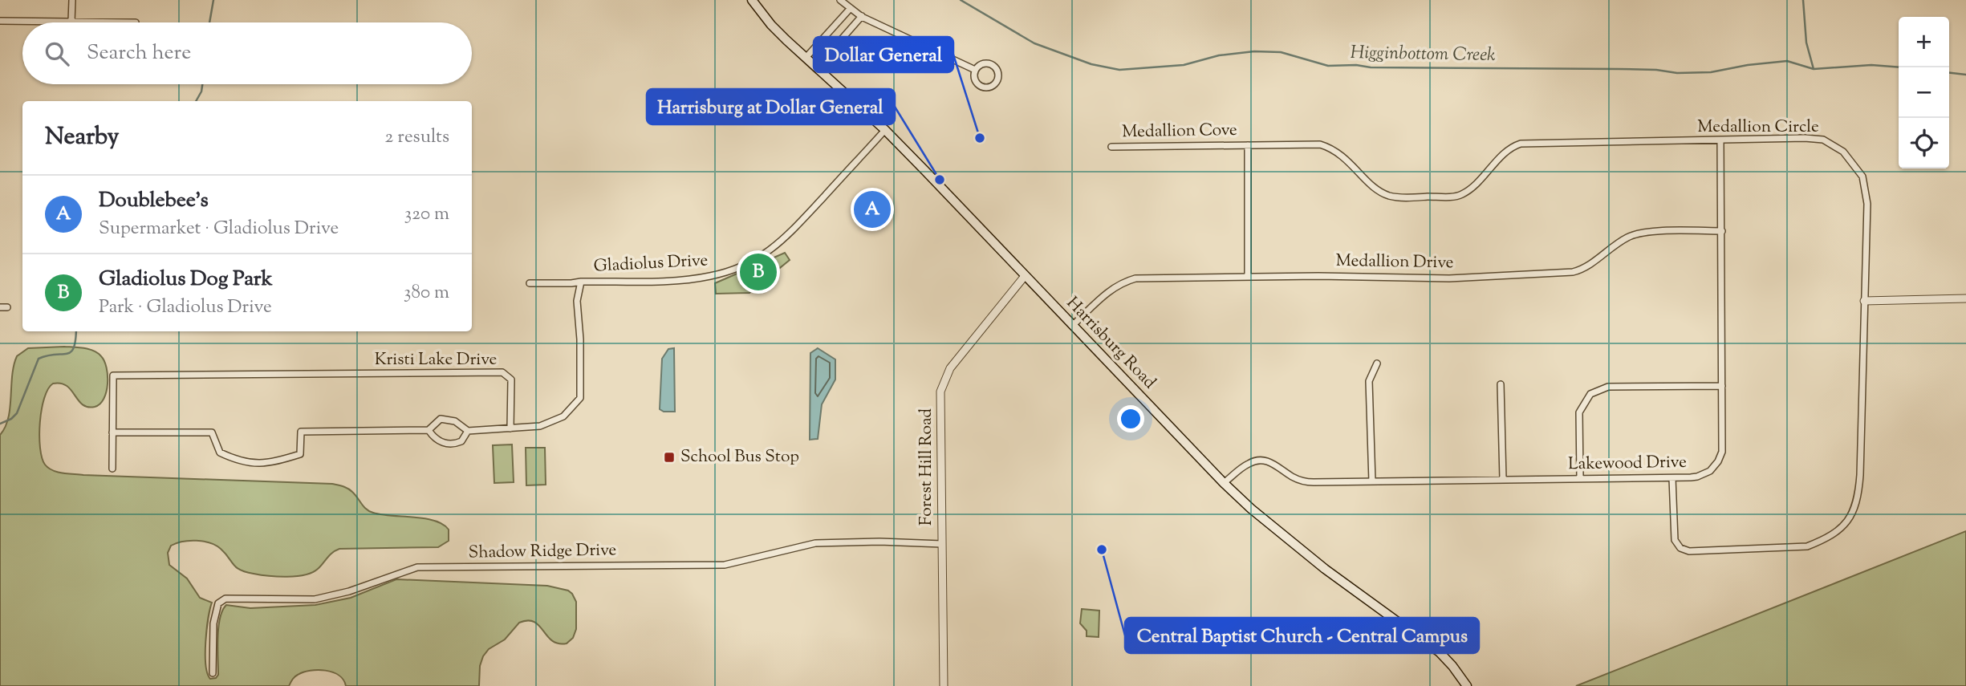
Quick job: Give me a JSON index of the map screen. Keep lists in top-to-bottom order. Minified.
{"streets":{"main road":["Harrisburg Road"],"street":["Medallion Circle","Medallion Cove","Medallion Drive","Gladiolus Drive","Kristi Lake Drive","Lakewood Drive","Forest Hill Road","Shadow Ridge Drive"]},"crossings":[["Medallion Circle","Medallion Cove"],["Medallion Circle","Lakewood Drive"],["Medallion Drive","Harrisburg Road"],["Medallion Drive","Lakewood Drive"],["Gladiolus Drive","Harrisburg Road"],["Harrisburg Road","Lakewood Drive"],["Harrisburg Road","Forest Hill Road"],["Forest Hill Road","Shadow Ridge Drive"]],"water":["Higginbottom Creek"],"places":{"other":["Dollar General","Harrisburg at Dollar General","Central Baptist Church - Central Campus"],"transit":["School Bus Stop"]},"page":{"map_buttons":["+","−"],"search":"Search here","heading":["Nearby","2 results"],"list":[{"mark":"A","name":"Doublebee's","note":"Supermarket · Gladiolus Drive","value":"320 m"},{"mark":"B","name":"Gladiolus Dog Park","note":"Park · Gladiolus Drive","value":"380 m"}],"pins":["A","B"]}}
